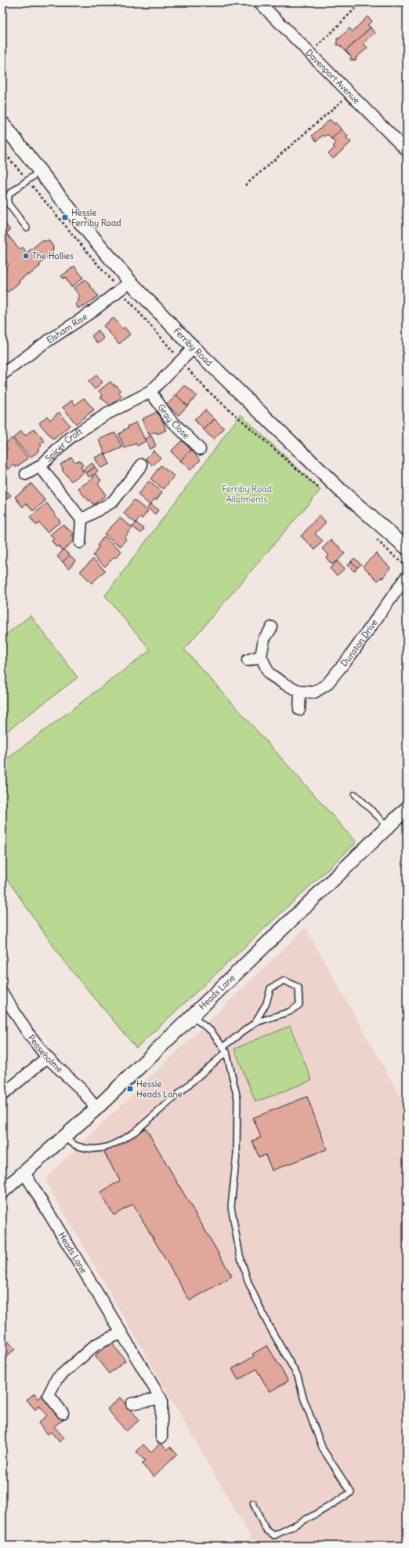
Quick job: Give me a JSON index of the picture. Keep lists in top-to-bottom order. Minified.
{"streets":{"street":["Davenport Avenue","Elsham Rise","Ferriby Road","Gray Close","Spicer Croft","Dunston Drive","Heads Lane","Peaseholme"]},"crossings":[["Elsham Rise","Ferriby Road"],["Ferriby Road","Spicer Croft"],["Gray Close","Spicer Croft"],["Heads Lane","Peaseholme"]],"parks":["Ferriby Road Allotments"],"places":{"transit":["Hessle Ferriby Road","Hessle Heads Lane"],"other":["The Hollies"]}}
